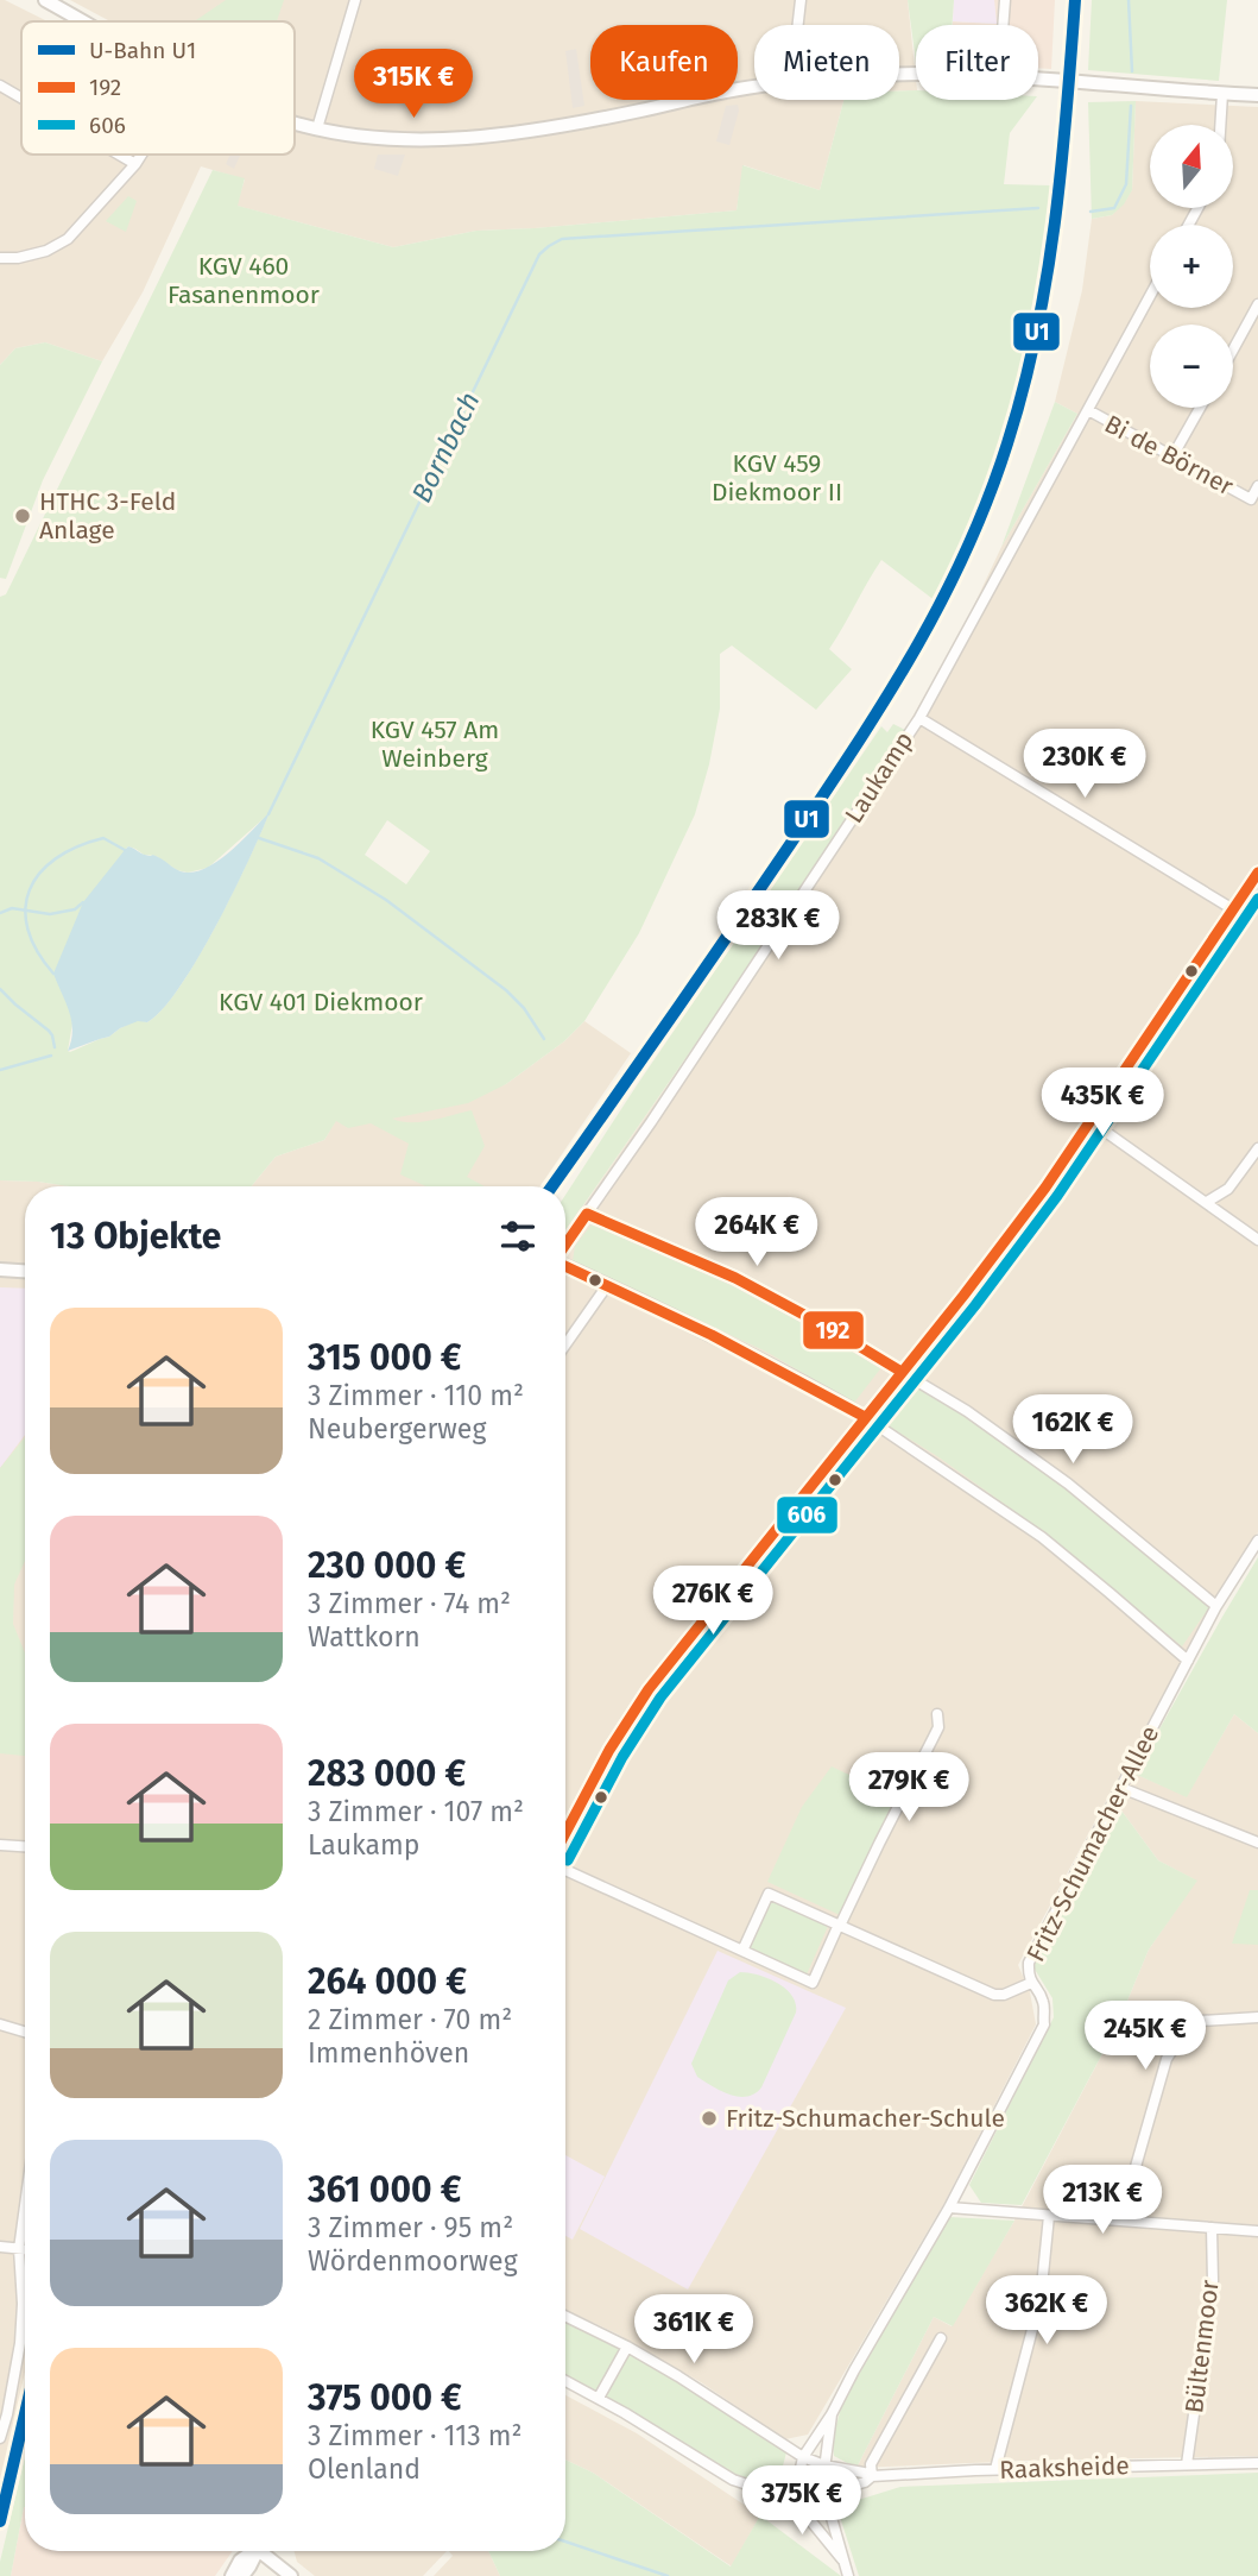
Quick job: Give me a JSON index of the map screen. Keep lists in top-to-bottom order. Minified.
{"streets":{"street":["Bi de Börner","Laukamp","Fritz-Schumacher-Allee","Bültenmoor","Raaksheide"]},"crossings":[["Bi de Börner","Laukamp"],["Fritz-Schumacher-Allee","Raaksheide"],["Bültenmoor","Raaksheide"]],"water":["Bornbach"],"parks":["KGV 460 Fasanenmoor","KGV 459 Diekmoor II","KGV 457 Am Weinberg","KGV 401 Diekmoor"],"places":["HTHC 3-Feld Anlage","Fritz-Schumacher-Schule"],"lines":["metro line U1","transit line 192","transit line 606"],"legend":["U-Bahn U1","192","606"],"north":"top","page":{"chip":["Kaufen","Mieten","Filter"],"price":["315K €","230K €","283K €","435K €","264K €","162K €","276K €","279K €","245K €","213K €","362K €","361K €","375K €"],"map_buttons":["+","−"],"heading":"13 Objekte","list":[{"name":"315 000 €","note":"3 Zimmer · 110 m² · Neubergerweg"},{"name":"230 000 €","note":"3 Zimmer · 74 m² · Wattkorn"},{"name":"283 000 €","note":"3 Zimmer · 107 m² · Laukamp"},{"name":"264 000 €","note":"2 Zimmer · 70 m² · Immenhöven"},{"name":"361 000 €","note":"3 Zimmer · 95 m² · Wördenmoorweg"},{"name":"375 000 €","note":"3 Zimmer · 113 m² · Olenland"}]}}
